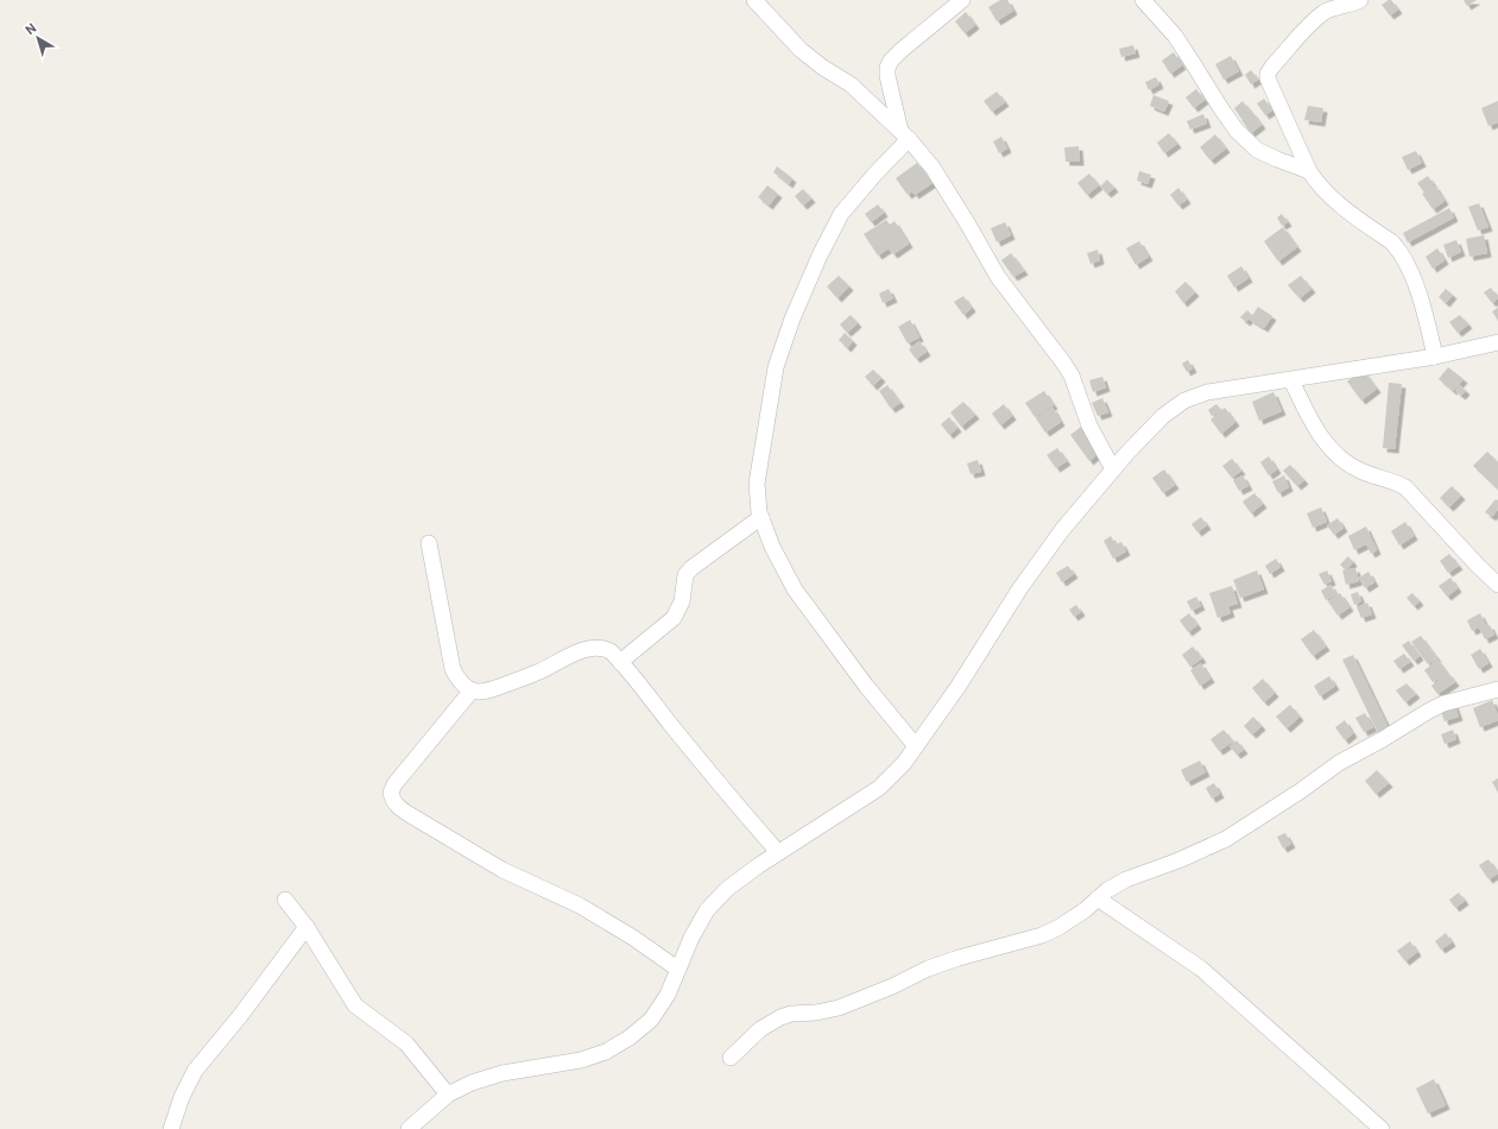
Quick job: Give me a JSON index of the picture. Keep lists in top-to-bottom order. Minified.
{"north":"top left"}
